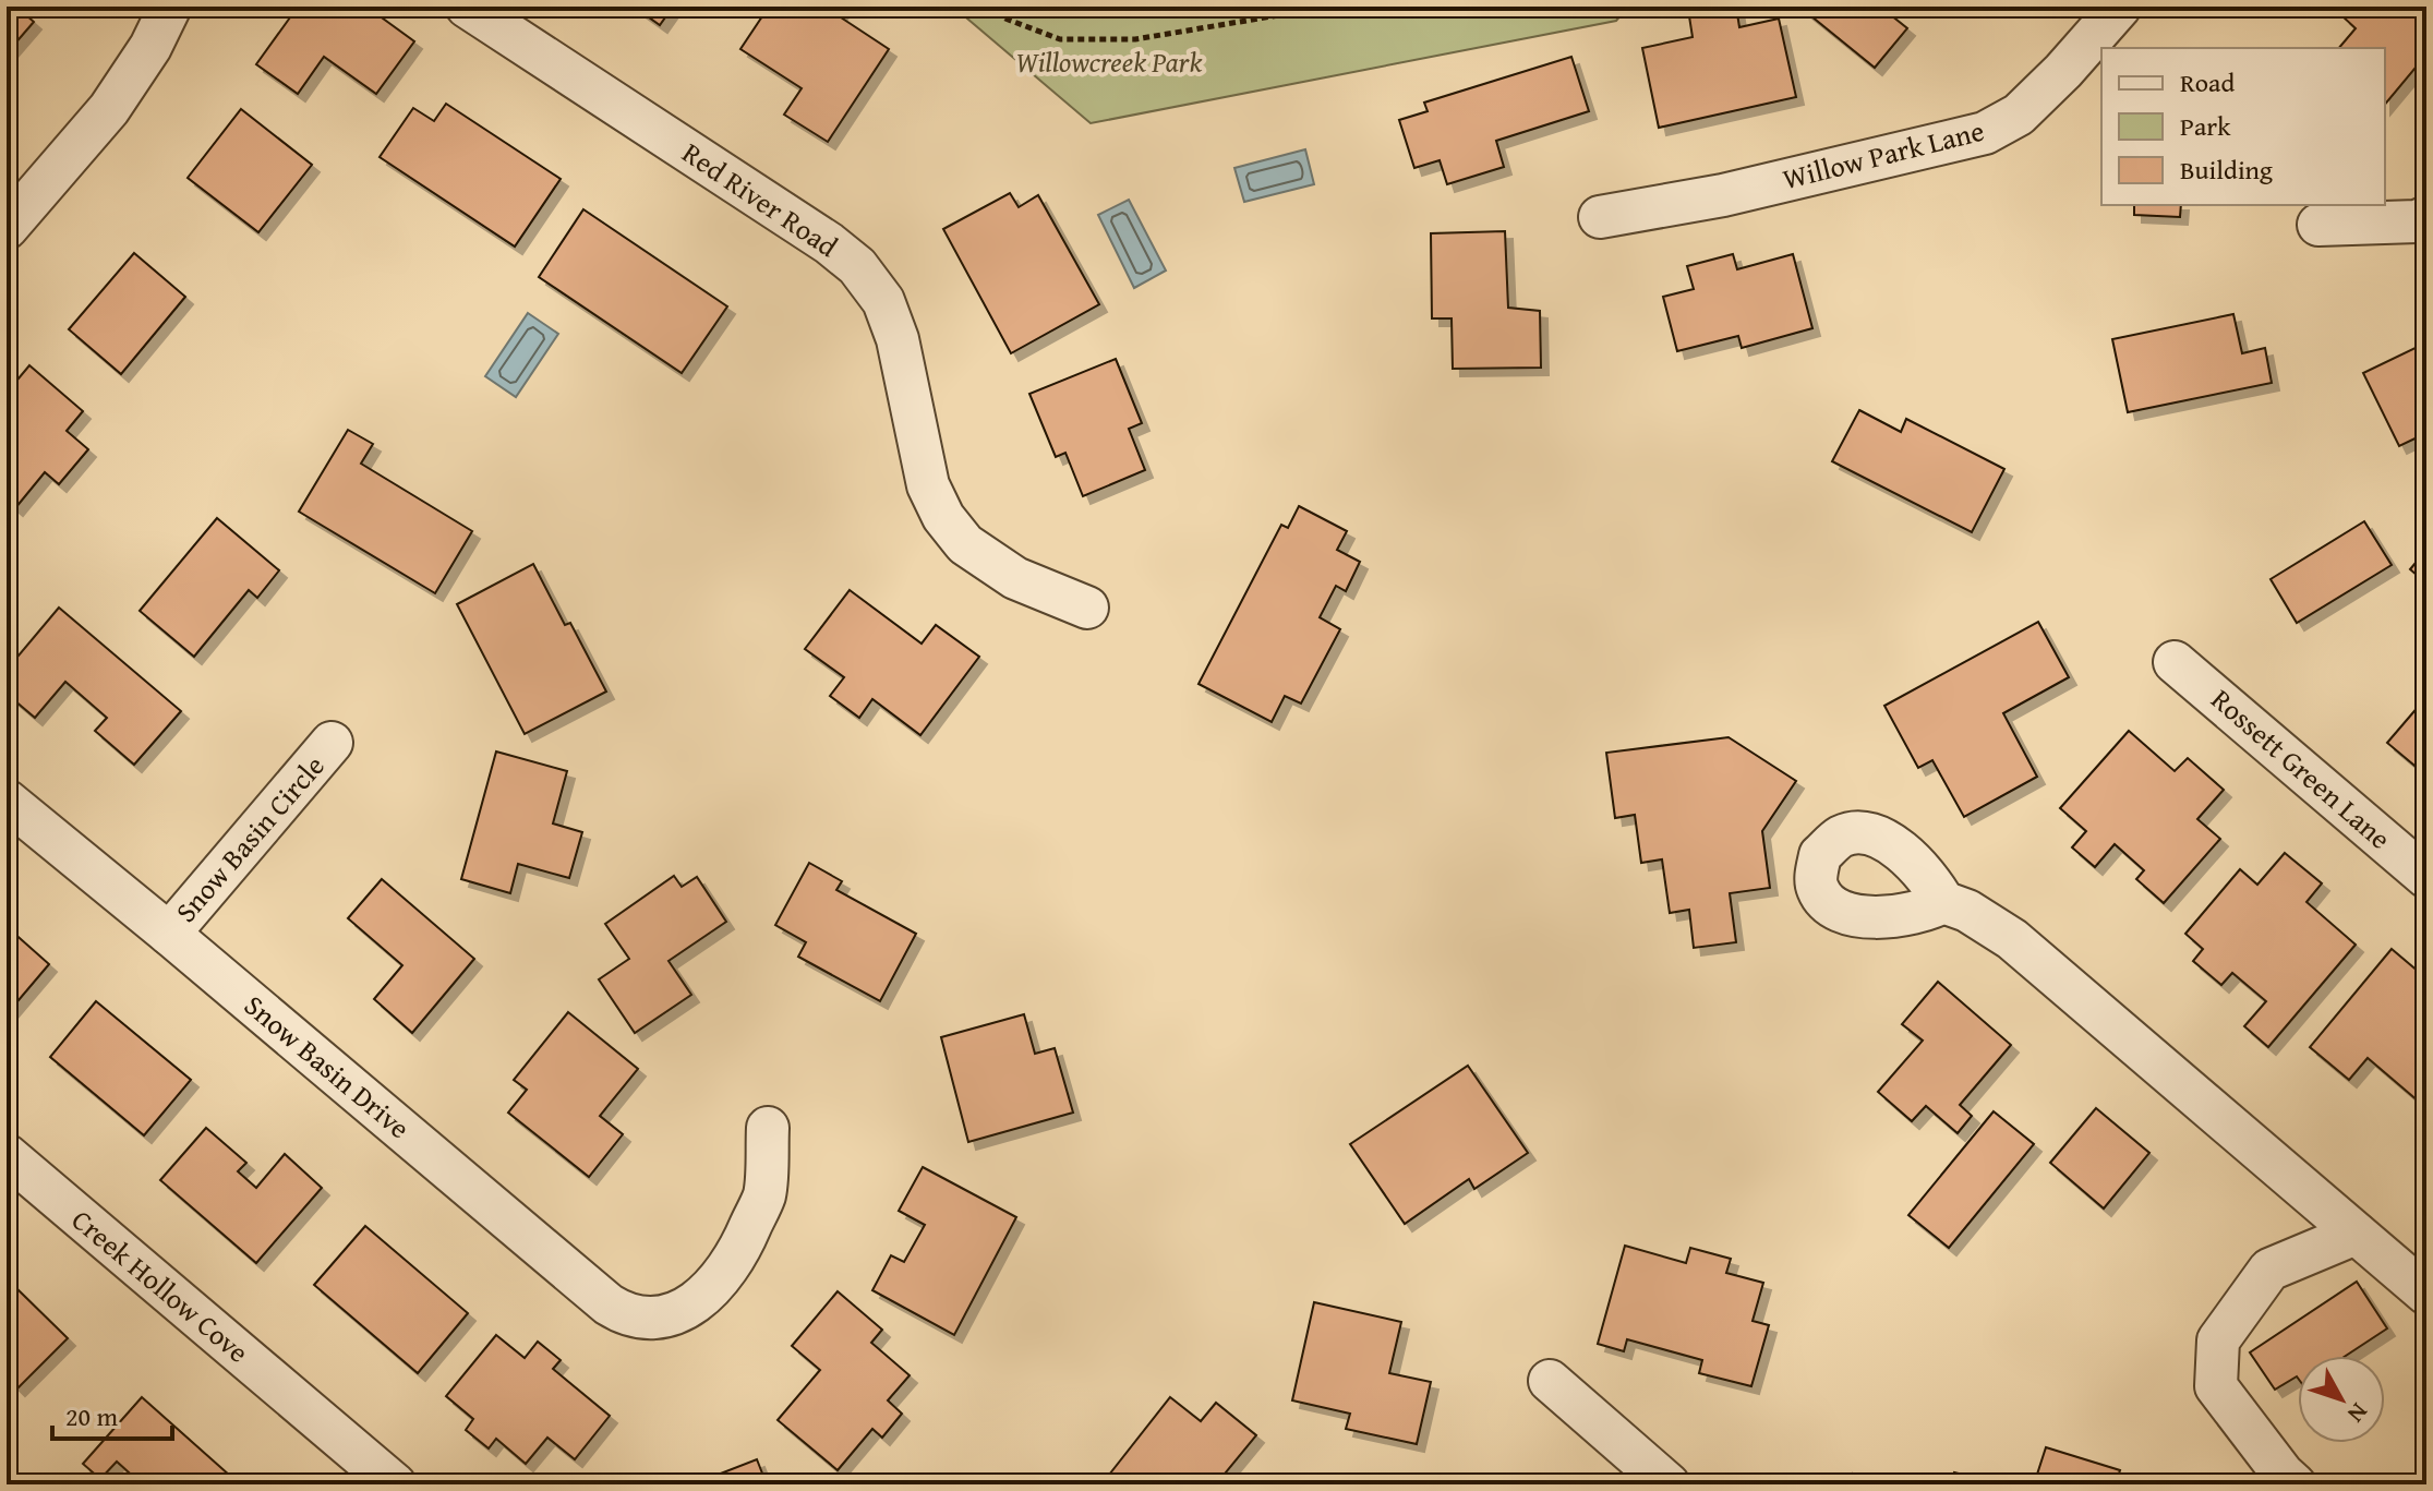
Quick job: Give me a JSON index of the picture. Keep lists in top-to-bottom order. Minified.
{"streets":{"street":["Willow Park Lane","Red River Road","Rossett Green Lane","Snow Basin Circle","Snow Basin Drive","Creek Hollow Cove"]},"crossings":[["Snow Basin Circle","Snow Basin Drive"]],"parks":["Willowcreek Park"],"legend":["Road","Park","Building"],"scale_bar":"20 m","north":"bottom right"}
